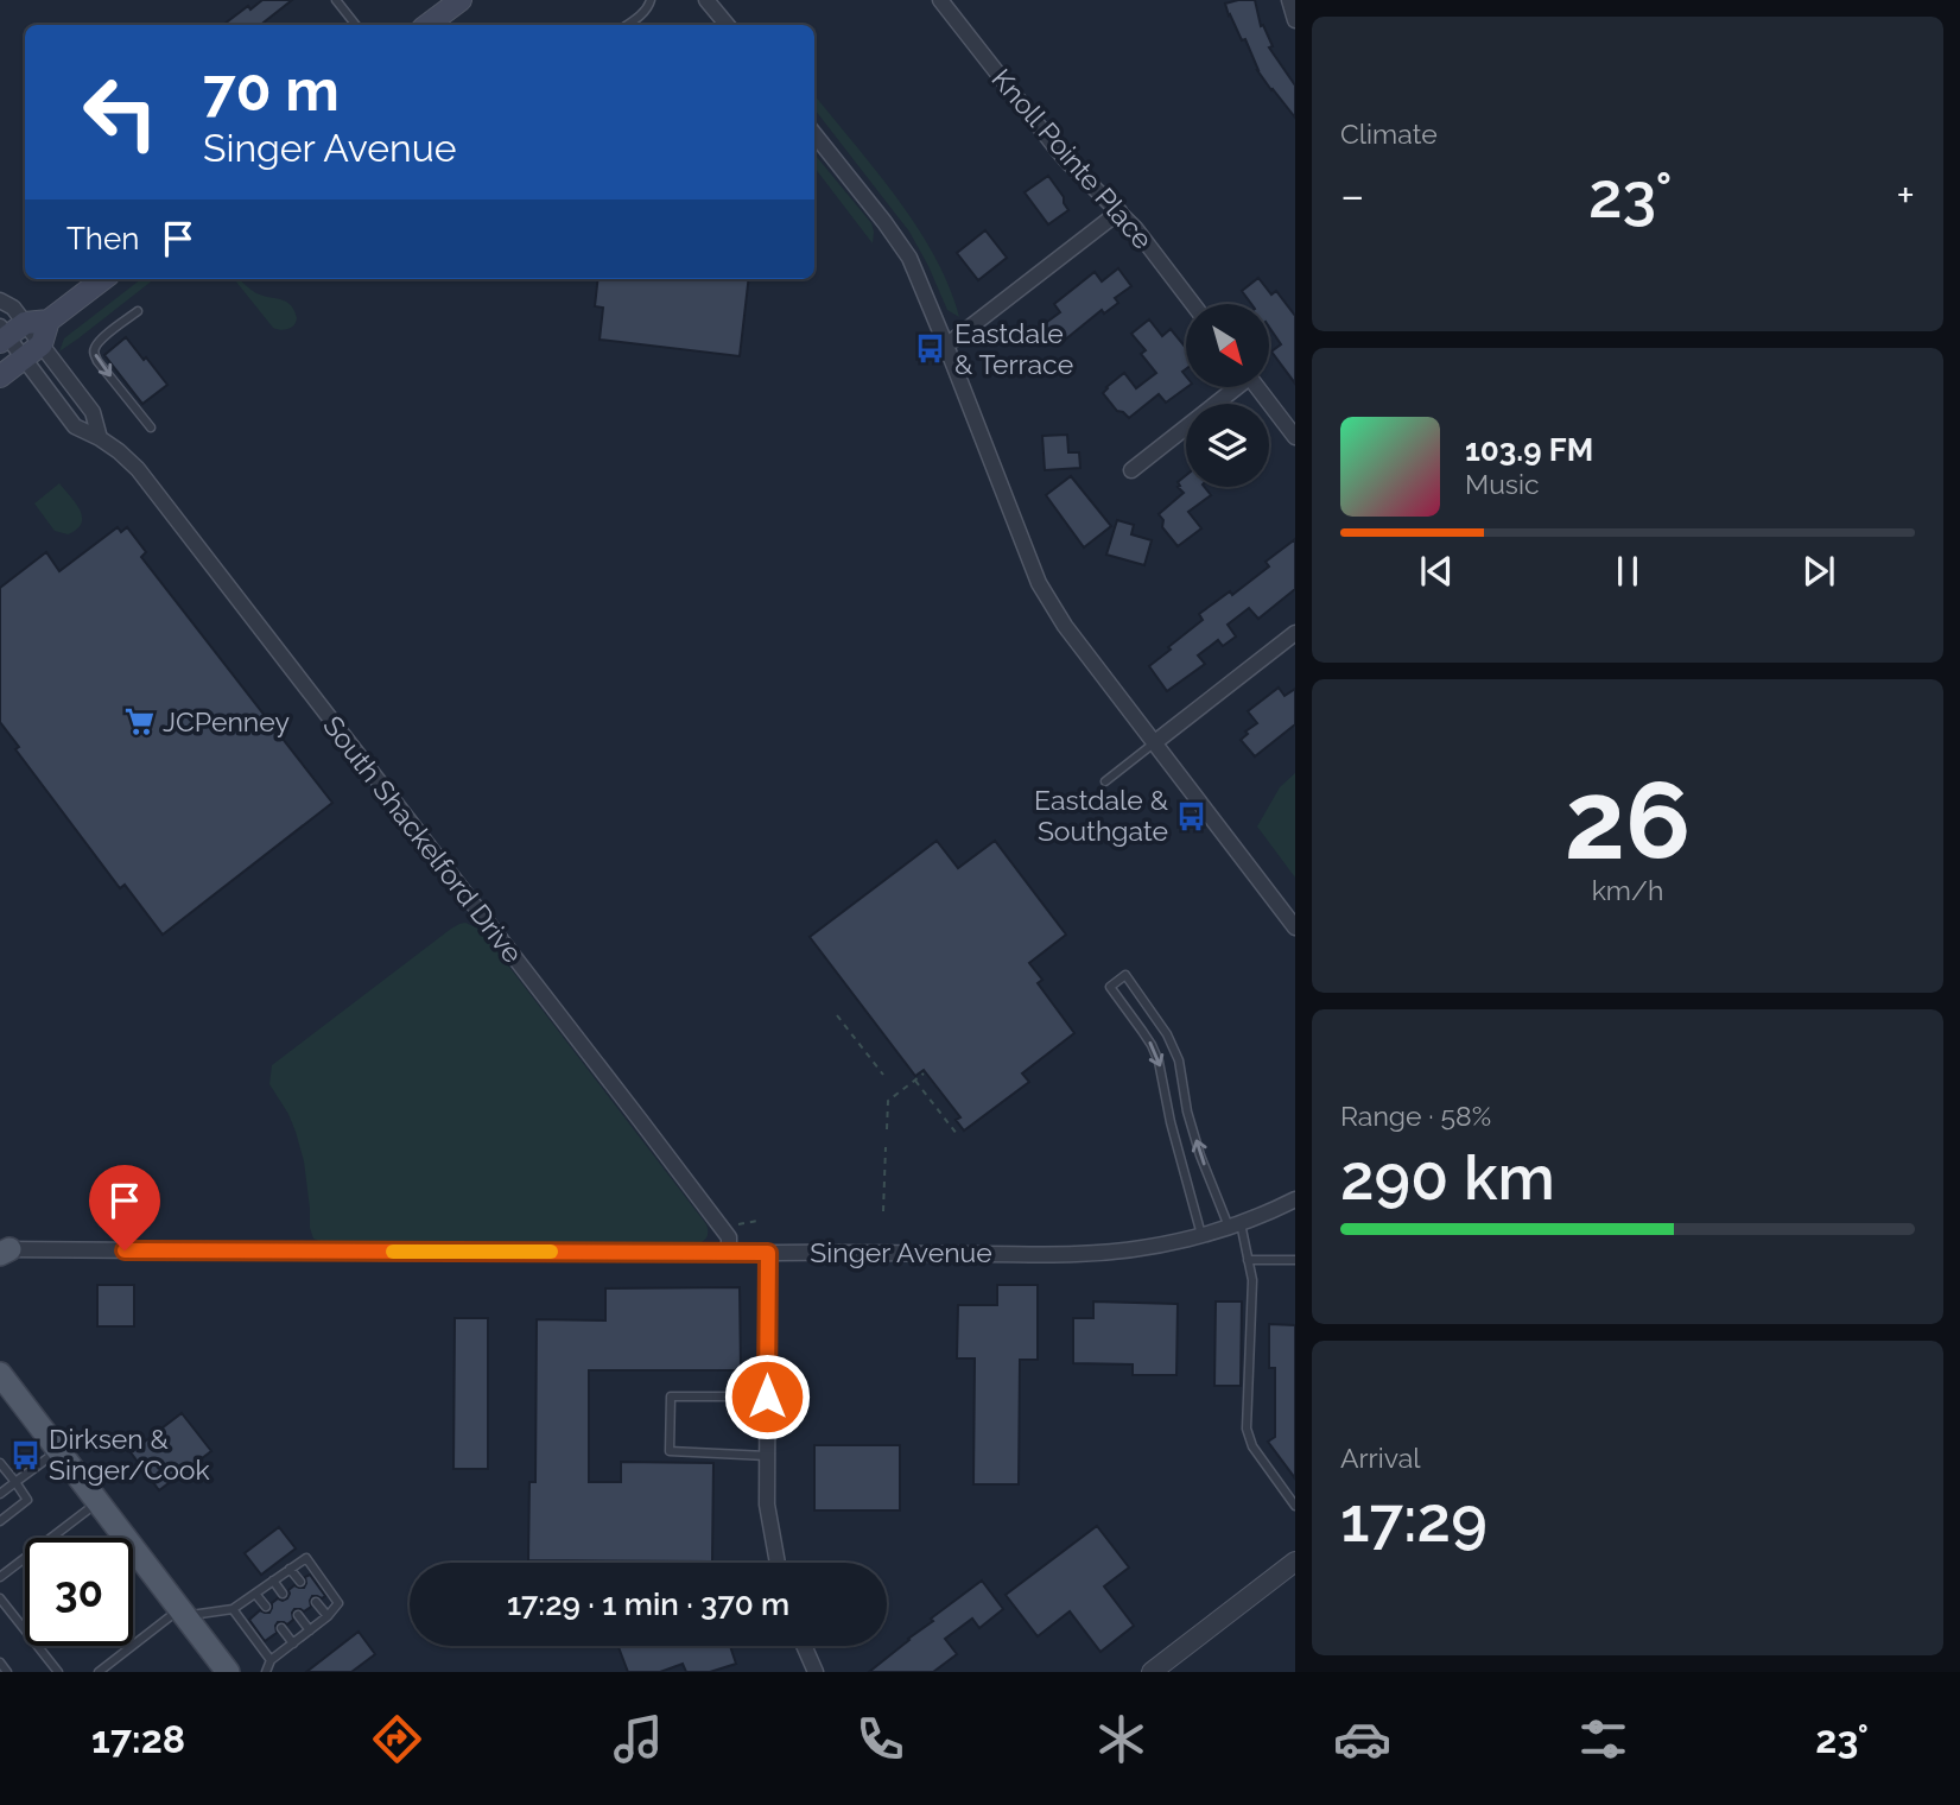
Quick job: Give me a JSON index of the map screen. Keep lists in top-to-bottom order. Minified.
{"streets":{"street":["Knoll Pointe Place","South Shackelford Drive","Singer Avenue"]},"crossings":[["South Shackelford Drive","Singer Avenue"]],"places":{"bus stop":["Eastdale & Terrace","Eastdale & Southgate","Dirksen & Singer/Cook"],"supermarket":["JCPenney"]},"north":"bottom right","page":{"tile":["Climate",["26","km/h"],["Range · 58%","290 km"],["Arrival","17:29"]],"turn":["70 m","Singer Avenue"],"heat":["−","23°","+"],"then":"Then","song":["103.9 FM","Music"],"limit":"30","trip":"17:29 · 1 min · 370 m","tabs":["17:28","23°"]}}
